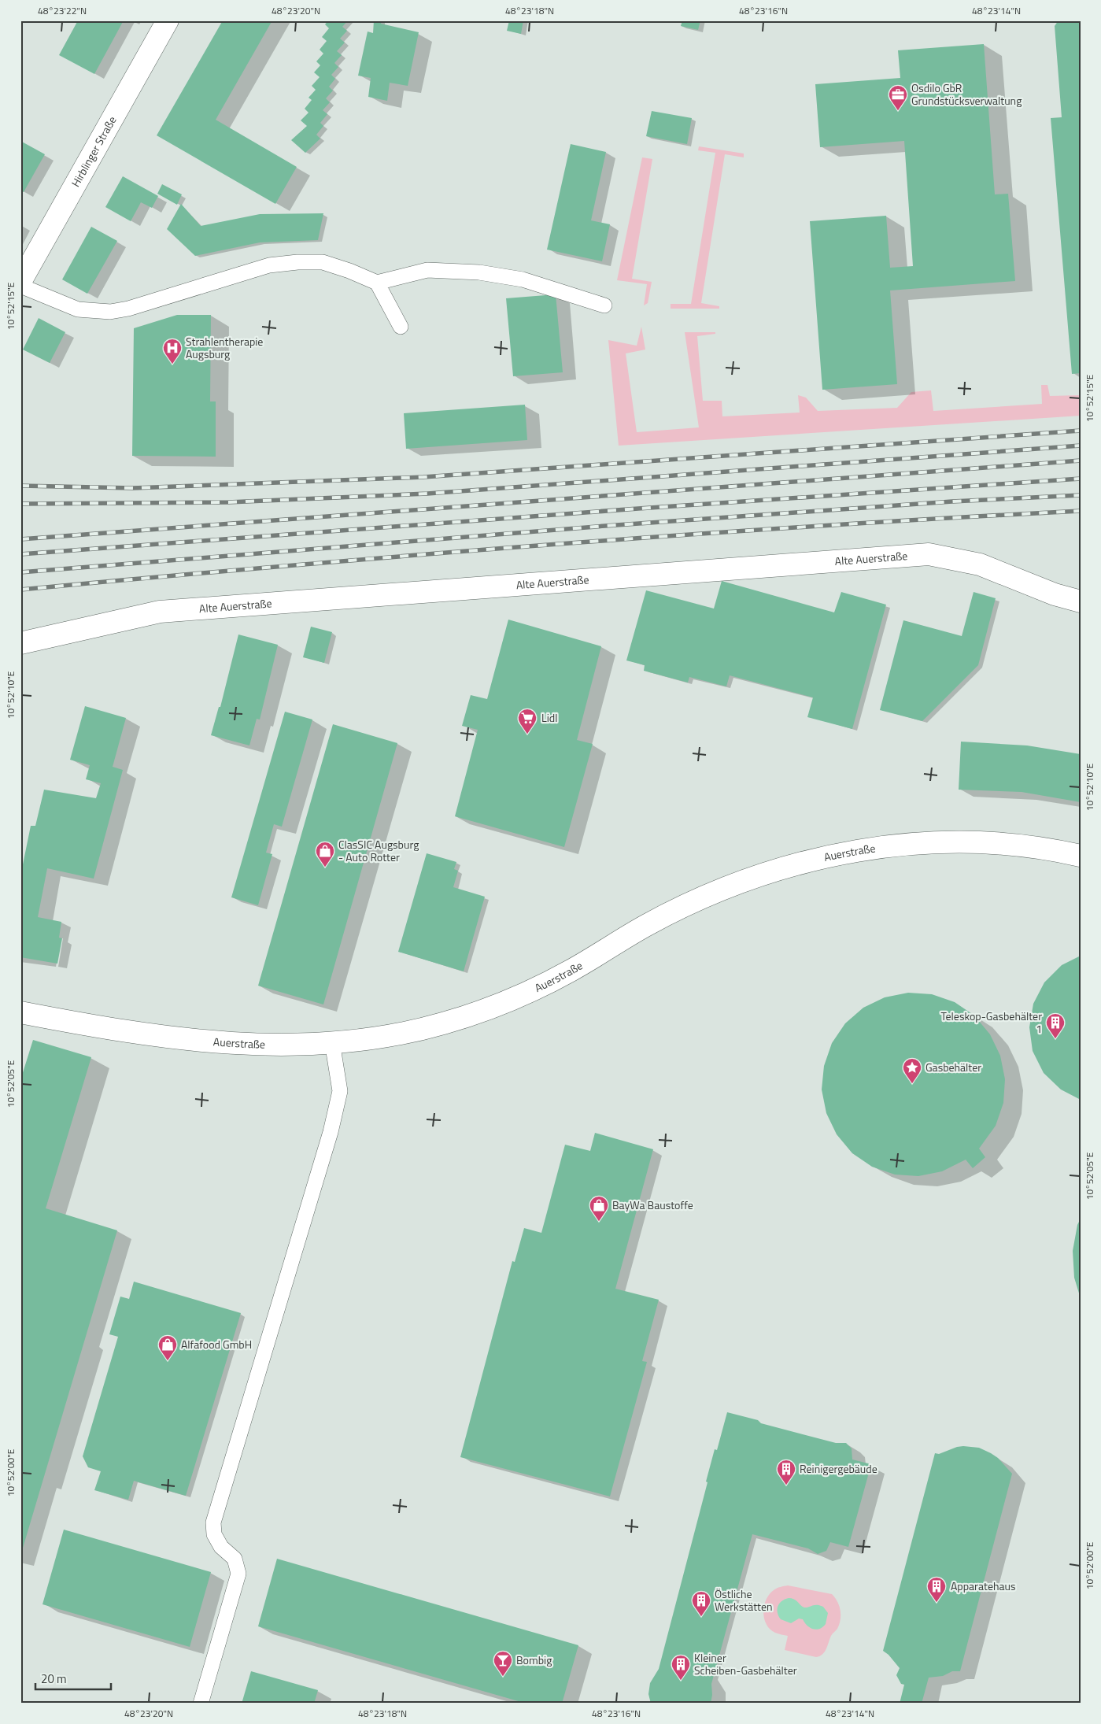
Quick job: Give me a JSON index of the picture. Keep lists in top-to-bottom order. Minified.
{"streets":{"street":["Hirblinger Straße","Alte Auerstraße","Auerstraße"]},"places":{"office":["Osdilo GbR Grundstücksverwaltung"],"hospital":["Strahlentherapie Augsburg"],"supermarket":["Lidl"],"shop":["ClasSIC Augsburg - Auto Rotter","BayWa Baustoffe","Alfafood GmbH"],"building":["Teleskop-Gasbehälter 1","Reinigergebäude","Apparatehaus","Östliche Werkstätten","Kleiner Scheiben-Gasbehälter"],"place":["Gasbehälter"],"bar":["Bombig"]},"scale_bar":"20 m","coordinates":["48°23'22\"N","48°23'20\"N","48°23'18\"N","48°23'16\"N","48°23'14\"N","10°52'15\"E","10°52'10\"E","10°52'05\"E","10°52'00\"E"]}
